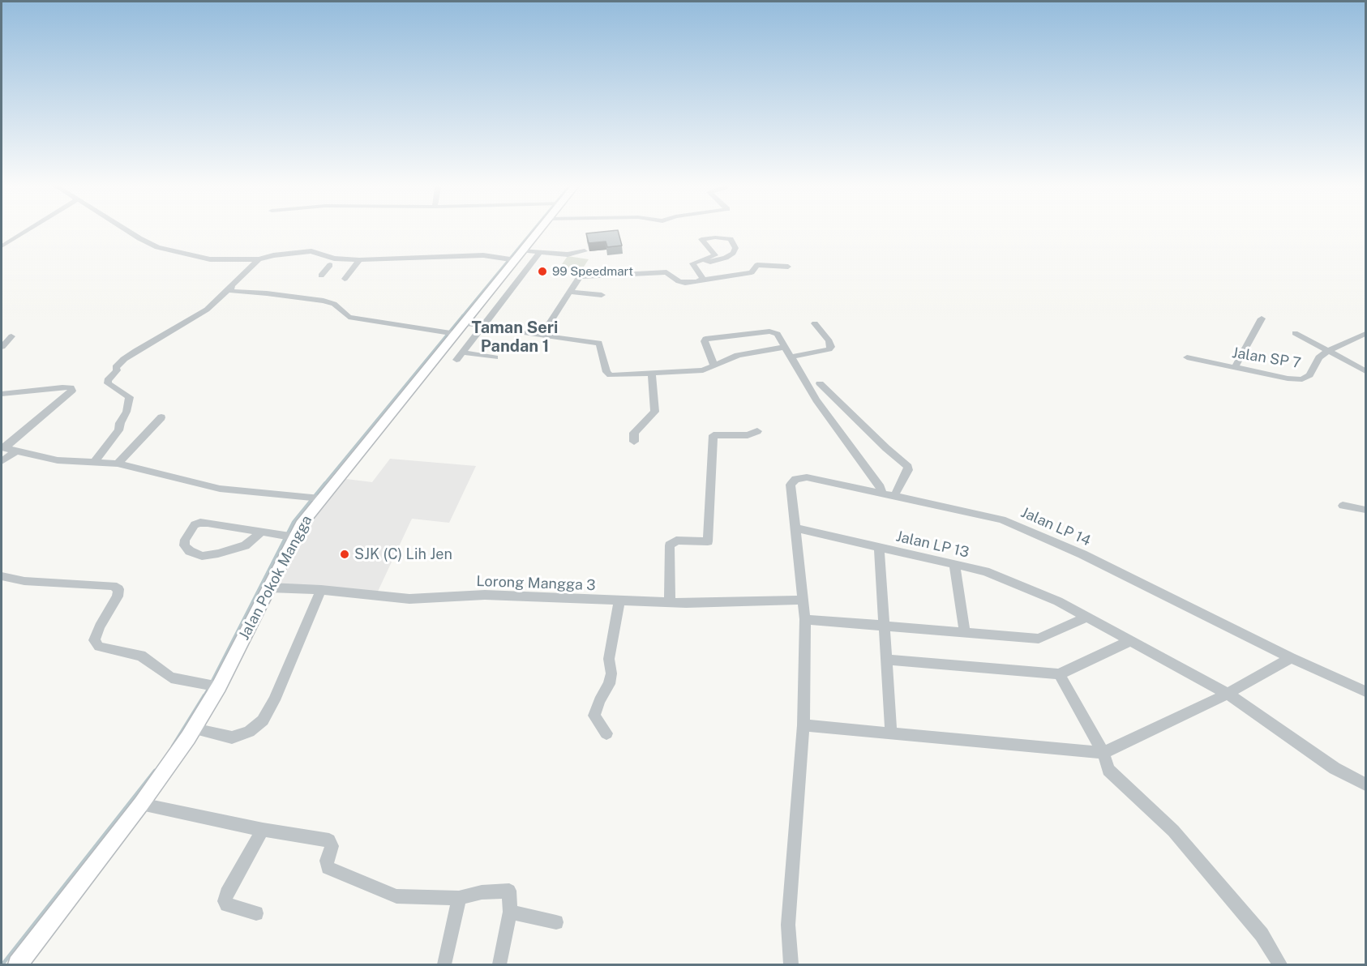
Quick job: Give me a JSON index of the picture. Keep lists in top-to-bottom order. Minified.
{"streets":{"main road":["Jalan Pokok Mangga"],"street":["Jalan SP 7","Jalan LP 14","Jalan LP 13","Lorong Mangga 3"]},"crossings":[["Jalan LP 14","Jalan LP 13"],["Jalan Pokok Mangga","Lorong Mangga 3"]],"districts":["Taman Seri Pandan 1"],"places":["99 Speedmart","SJK (C) Lih Jen"]}
